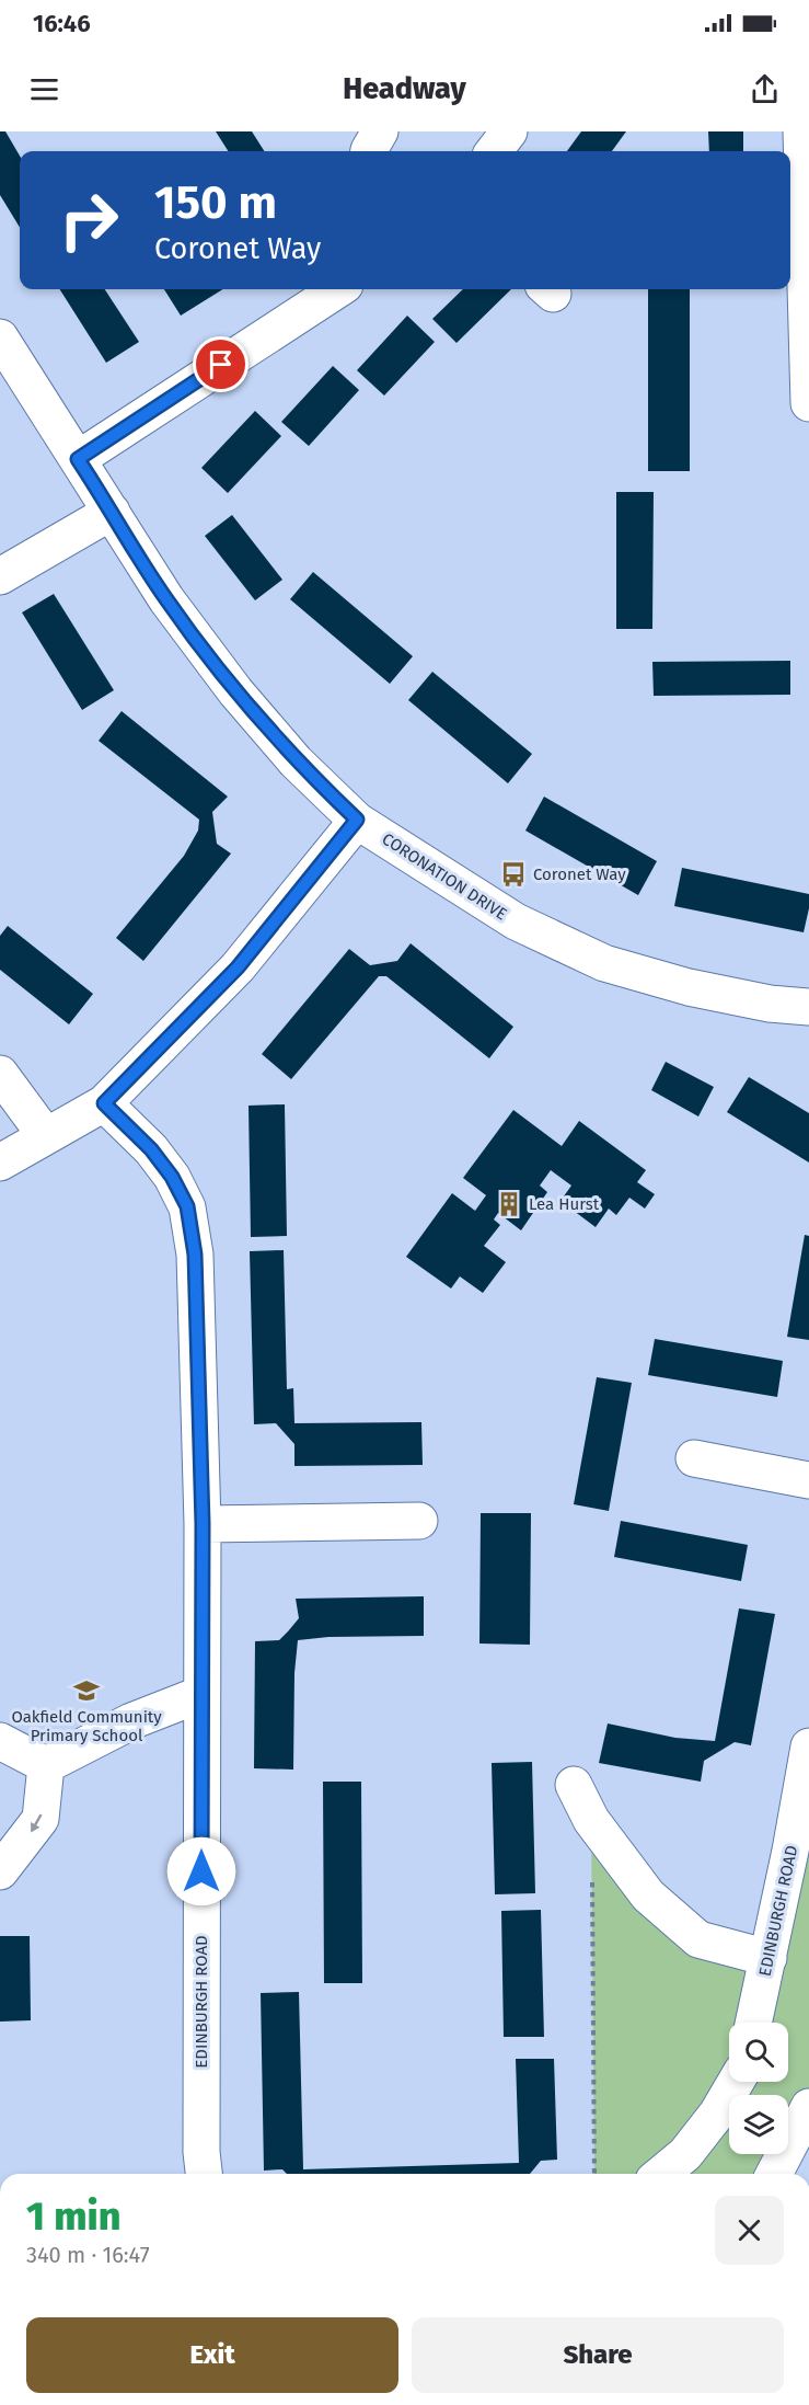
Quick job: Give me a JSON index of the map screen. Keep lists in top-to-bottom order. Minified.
{"streets":{"street":["CORONATION DRIVE","EDINBURGH ROAD"]},"places":{"bus stop":["Coronet Way"],"building":["Lea Hurst"],"school or university":["Oakfield Community Primary School"]},"page":{"status":"16:46","header":"Headway","turn":["150 m","Coronet Way"],"heading":["1 min","340 m · 16:47"],"buttons":["Exit","Share"]}}
